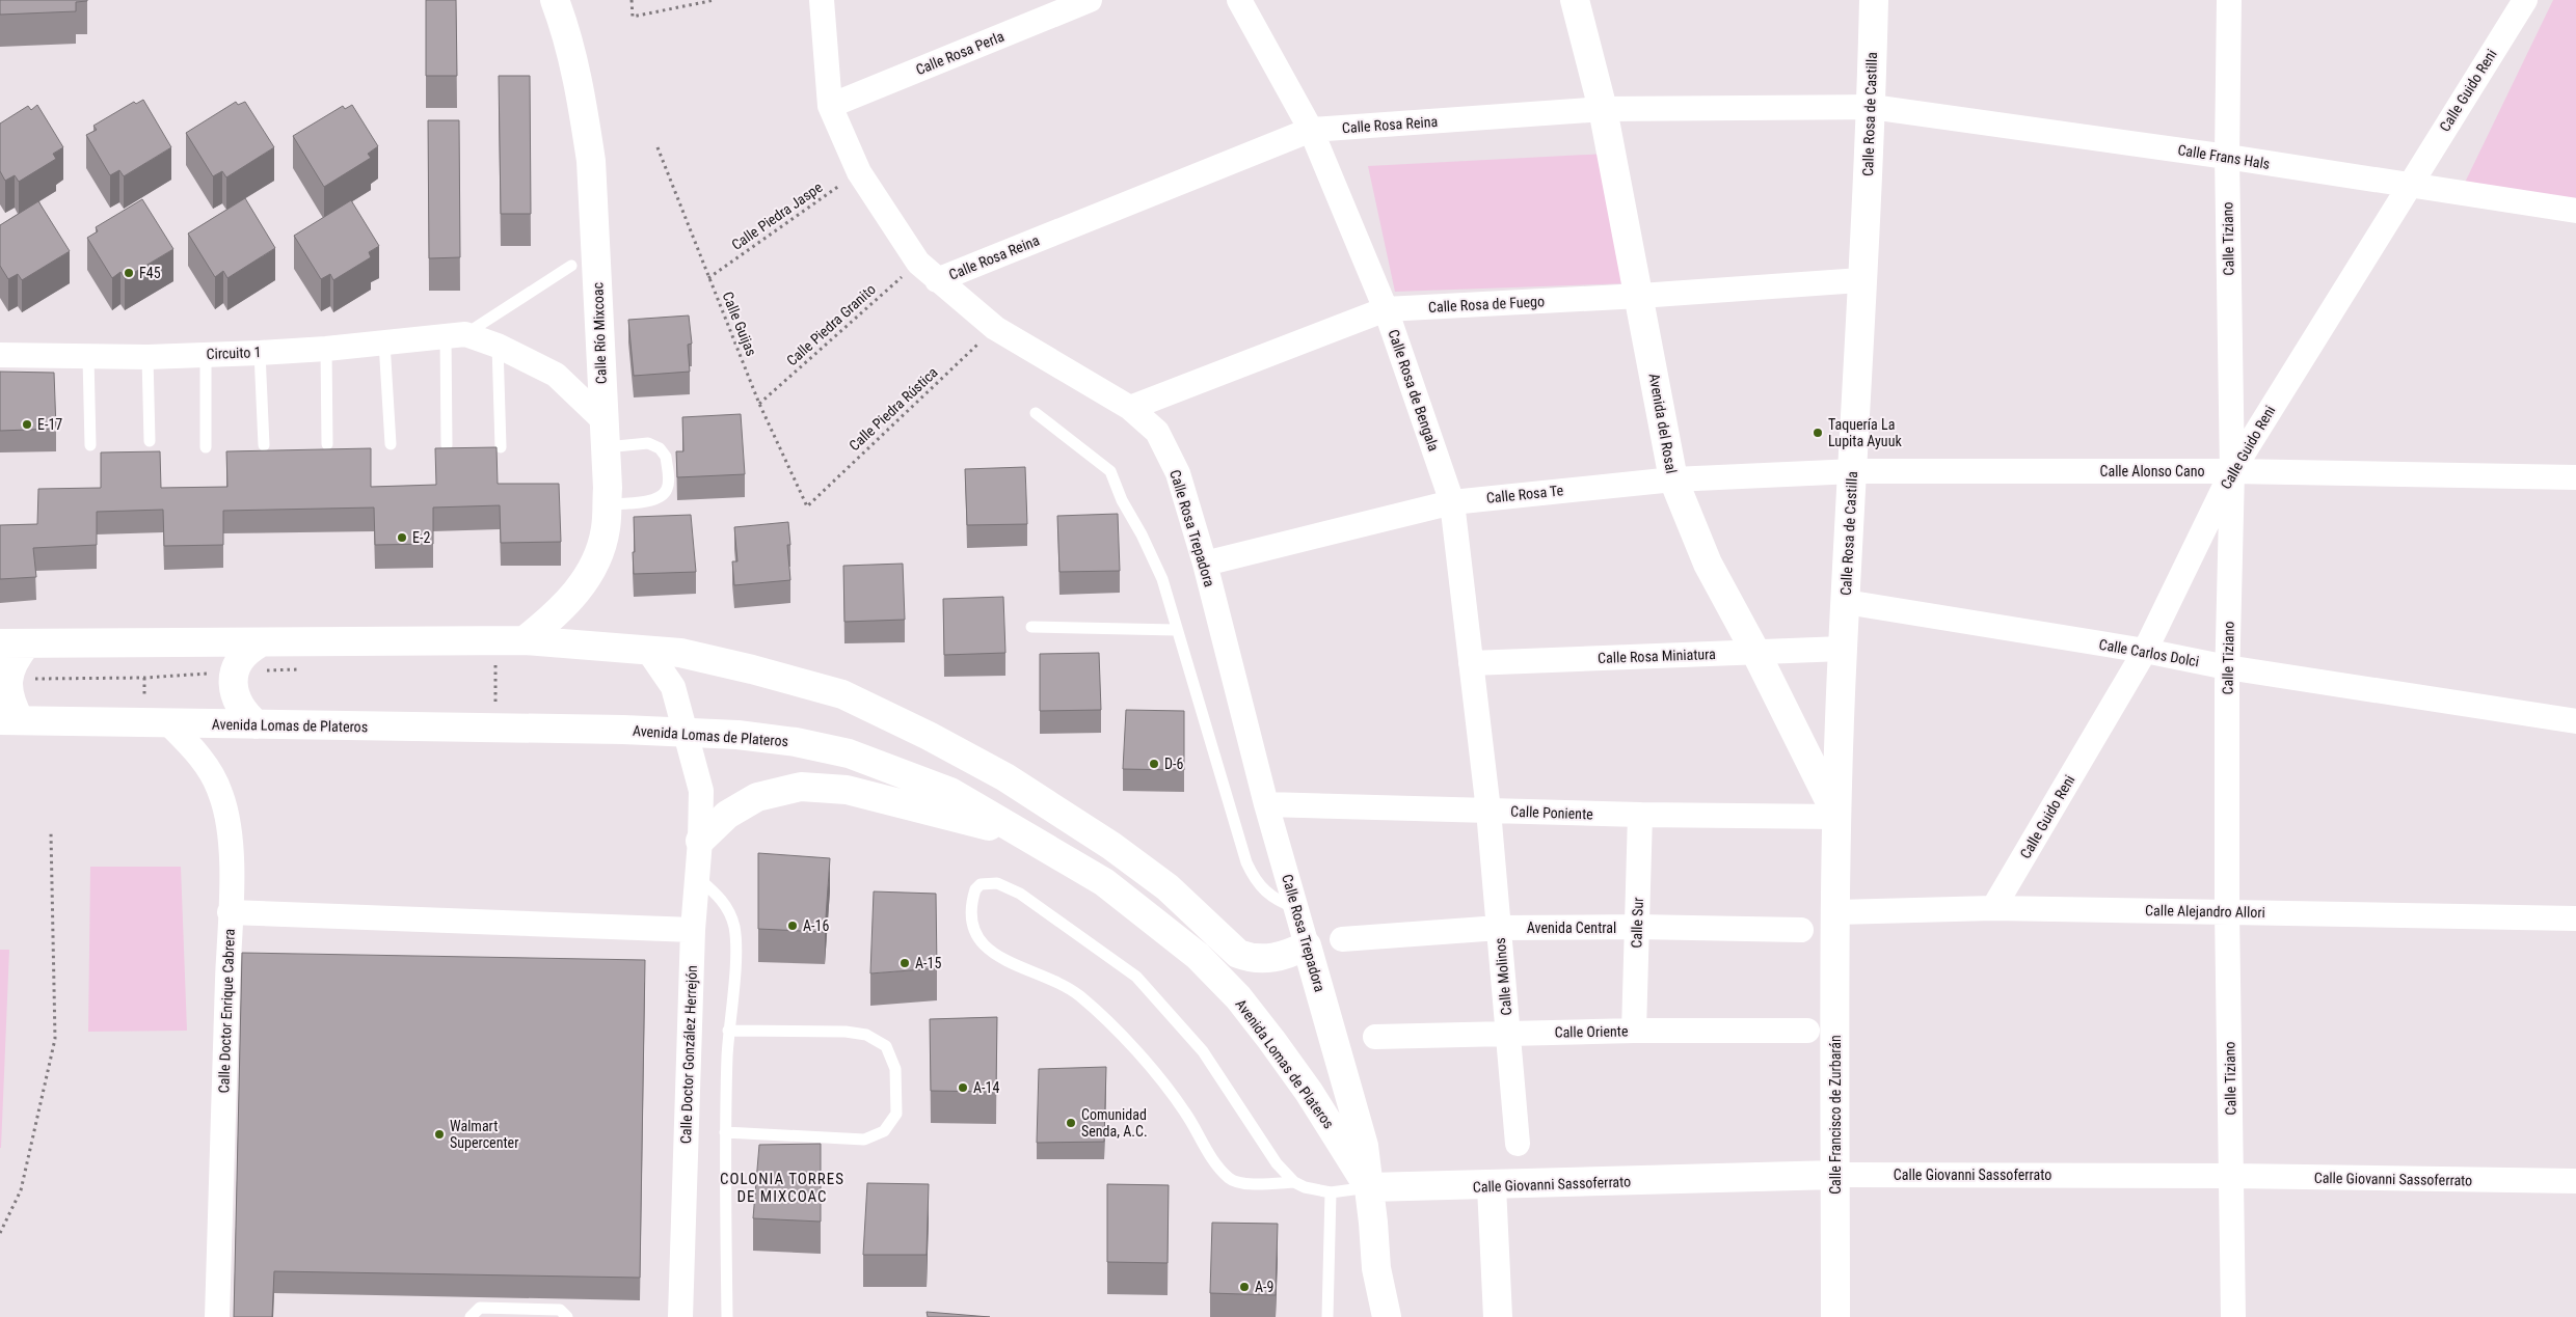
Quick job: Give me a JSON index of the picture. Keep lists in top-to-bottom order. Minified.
{"streets":{"main road":["Calle Rosa de Castilla","Calle Río Mixcoac","Avenida del Rosal","Calle Rosa Trepadora","Avenida Lomas de Plateros","Calle Francisco de Zurbarán","Calle Giovanni Sassoferrato"],"street":["Calle Rosa Perla","Calle Guido Reni","Calle Rosa Reina","Calle Frans Hals","Calle Tiziano","Calle Rosa de Fuego","Circuito 1","Calle Rosa de Bengala","Calle Alonso Cano","Calle Rosa Te","Calle Carlos Dolci","Calle Rosa Miniatura","Calle Poniente","Calle Alejandro Allori","Calle Sur","Avenida Central","Calle Molinos","Calle Doctor Enrique Cabrera","Calle Oriente","Calle Doctor González Herrejón"],"path":["Calle Piedra Jaspe","Calle Guijas","Calle Piedra Granito","Calle Piedra Rústica"]},"crossings":[["Calle Rosa Perla","Calle Rosa Trepadora"],["Calle Guido Reni","Calle Frans Hals"],["Calle Guido Reni","Calle Tiziano"],["Calle Guido Reni","Calle Alonso Cano"],["Calle Guido Reni","Calle Carlos Dolci"],["Calle Guido Reni","Calle Alejandro Allori"],["Calle Rosa de Castilla","Calle Rosa Reina"],["Calle Rosa de Castilla","Calle Frans Hals"],["Calle Rosa de Castilla","Calle Rosa de Fuego"],["Calle Rosa de Castilla","Avenida del Rosal"],["Calle Rosa de Castilla","Calle Alonso Cano"],["Calle Rosa de Castilla","Calle Rosa Te"],["Calle Rosa de Castilla","Calle Carlos Dolci"],["Calle Rosa de Castilla","Calle Rosa Miniatura"],["Calle Rosa de Castilla","Calle Poniente"],["Calle Rosa de Castilla","Calle Alejandro Allori"],["Calle Rosa de Castilla","Calle Francisco de Zurbarán"],["Calle Rosa Reina","Calle Frans Hals"],["Calle Rosa Reina","Calle Rosa de Bengala"],["Calle Rosa Reina","Avenida del Rosal"],["Calle Rosa Reina","Calle Rosa Trepadora"],["Calle Frans Hals","Calle Tiziano"],["Calle Piedra Jaspe","Calle Guijas"],["Calle Piedra Jaspe","Calle Rosa Trepadora"],["Calle Tiziano","Calle Alonso Cano"],["Calle Tiziano","Calle Carlos Dolci"],["Calle Tiziano","Calle Alejandro Allori"],["Calle Tiziano","Calle Giovanni Sassoferrato"],["Calle Rosa de Fuego","Calle Rosa de Bengala"],["Calle Rosa de Fuego","Avenida del Rosal"],["Calle Rosa de Fuego","Calle Rosa Trepadora"],["Calle Guijas","Calle Piedra Granito"],["Calle Guijas","Calle Piedra Rústica"],["Calle Piedra Granito","Calle Rosa Trepadora"],["Calle Río Mixcoac","Circuito 1"],["Calle Rosa de Bengala","Calle Rosa Te"],["Calle Rosa de Bengala","Calle Rosa Miniatura"],["Calle Rosa de Bengala","Calle Poniente"],["Calle Rosa de Bengala","Calle Molinos"],["Calle Piedra Rústica","Calle Rosa Trepadora"],["Avenida del Rosal","Calle Rosa Te"],["Avenida del Rosal","Calle Rosa Miniatura"],["Avenida del Rosal","Calle Poniente"],["Calle Alonso Cano","Calle Rosa Te"],["Calle Rosa Te","Calle Rosa Trepadora"],["Calle Rosa Trepadora","Avenida Lomas de Plateros"],["Calle Rosa Trepadora","Calle Poniente"],["Calle Rosa Trepadora","Calle Giovanni Sassoferrato"],["Avenida Lomas de Plateros","Calle Doctor Enrique Cabrera"],["Avenida Lomas de Plateros","Calle Giovanni Sassoferrato"],["Calle Poniente","Calle Sur"],["Calle Poniente","Calle Molinos"],["Calle Alejandro Allori","Calle Francisco de Zurbarán"],["Calle Sur","Avenida Central"],["Calle Sur","Calle Oriente"],["Avenida Central","Calle Molinos"],["Calle Molinos","Calle Oriente"],["Calle Francisco de Zurbarán","Calle Giovanni Sassoferrato"]],"districts":["COLONIA TORRES DE MIXCOAC"],"places":["F45","E-17","Taquería La Lupita Ayuuk","E-2","D-6","A-16","A-15","A-14","Comunidad Senda, A.C.","Walmart Supercenter","A-9"]}
